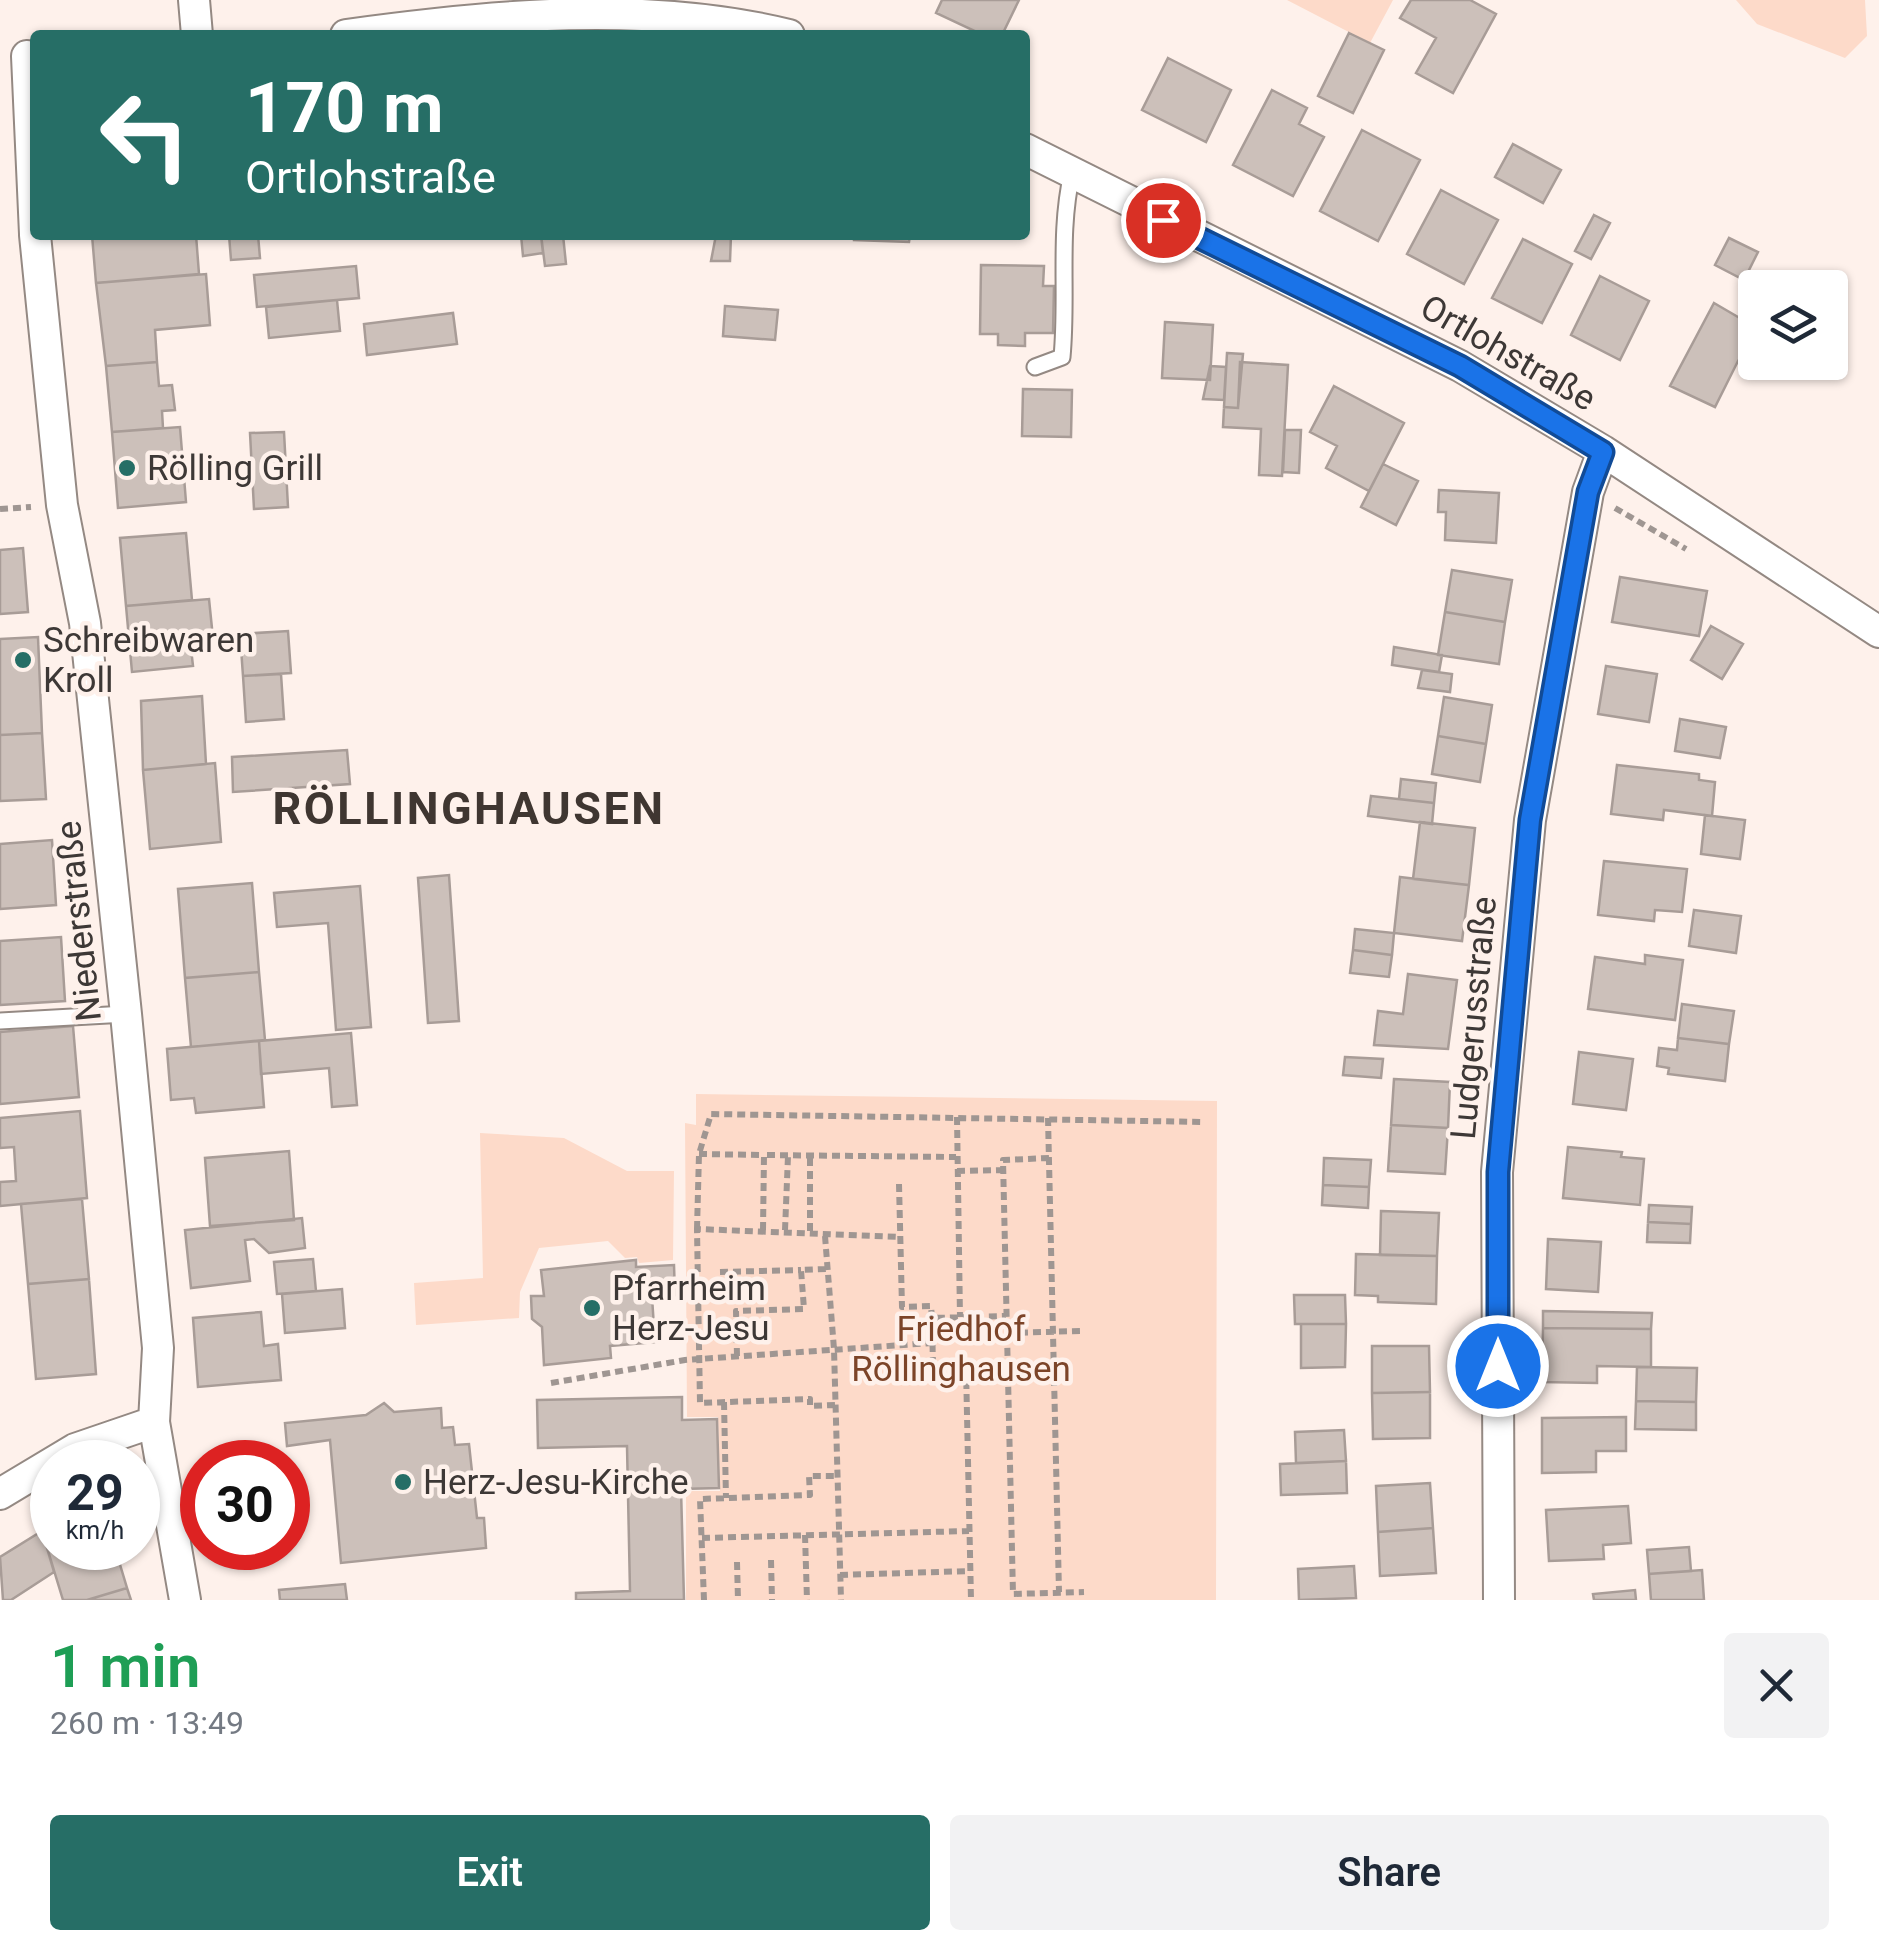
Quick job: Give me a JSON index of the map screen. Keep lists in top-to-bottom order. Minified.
{"streets":{"street":["Ortlohstraße","Niederstraße","Ludgerusstraße"]},"crossings":[["Ortlohstraße","Ludgerusstraße"]],"districts":["RÖLLINGHAUSEN"],"parks":["Friedhof Röllinghausen"],"places":["Rölling Grill","Schreibwaren Kroll","Pfarrheim Herz-Jesu","Herz-Jesu-Kirche"],"page":{"turn":["170 m","Ortlohstraße"],"speed":"29 km/h","limit":"30","heading":["1 min","260 m · 13:49"],"buttons":["Exit","Share"]}}
